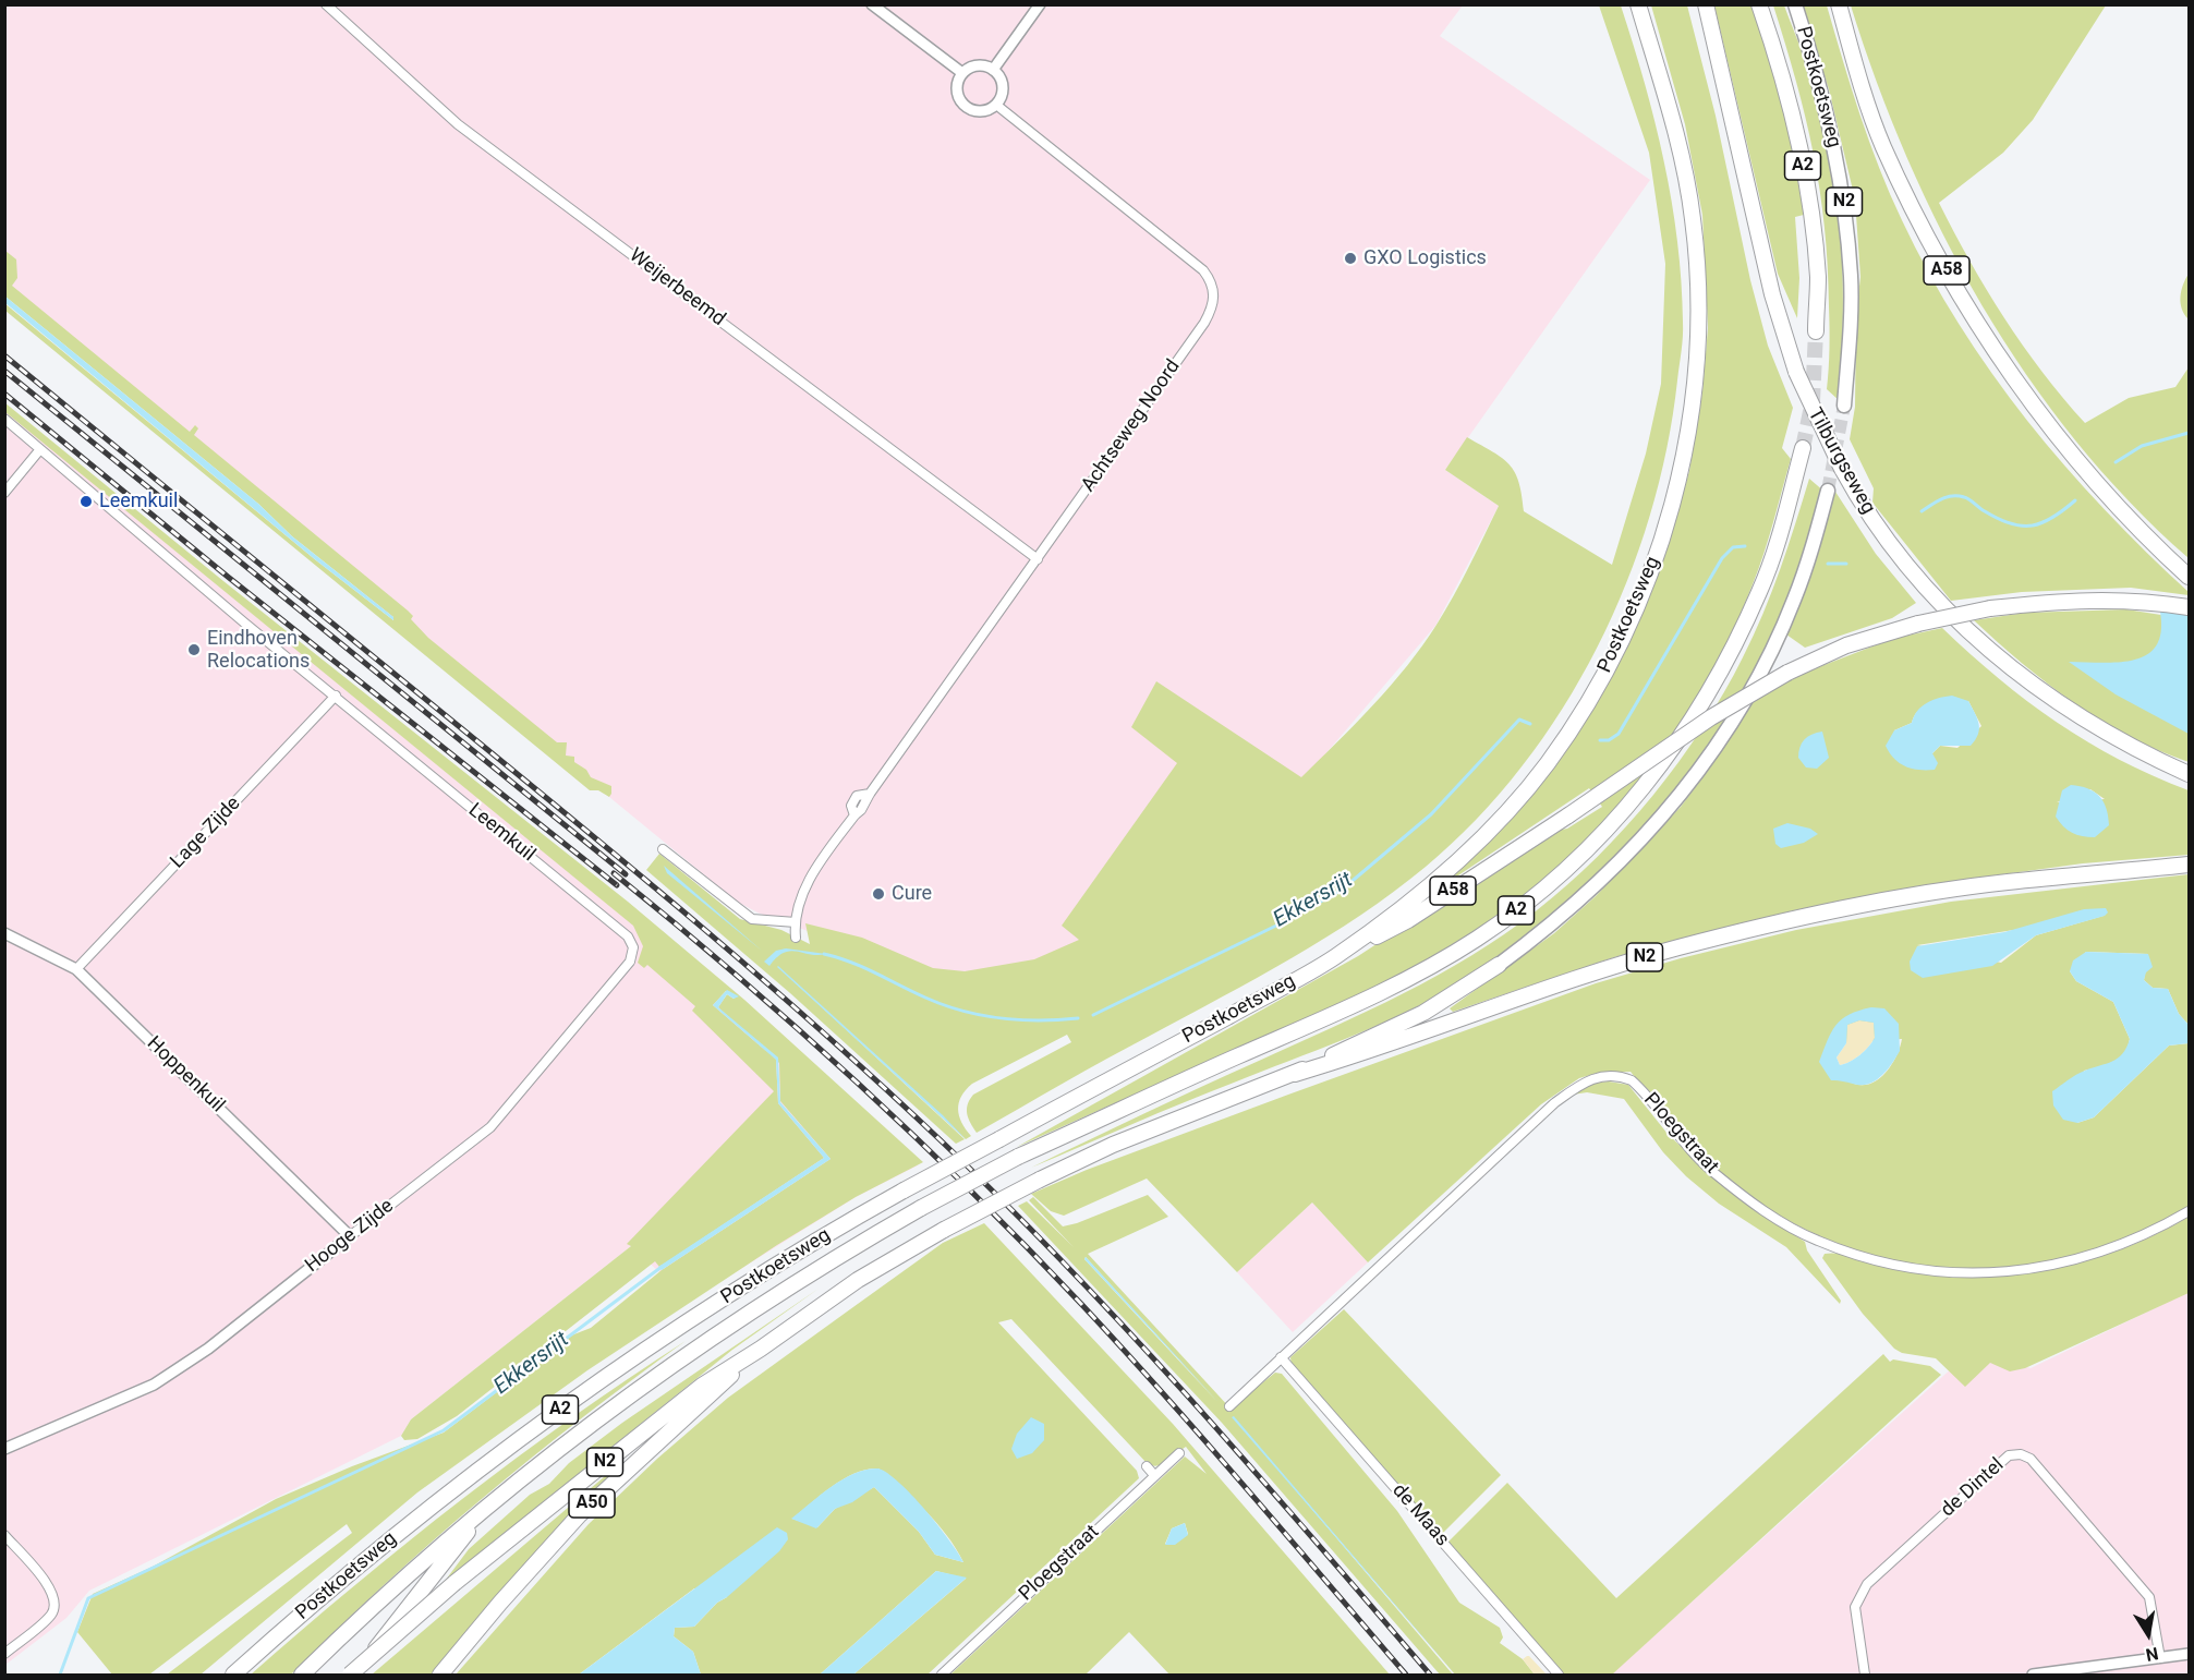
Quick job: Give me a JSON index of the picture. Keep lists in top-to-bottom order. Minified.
{"streets":{"highway":["Postkoetsweg","A2","N2","A58","Tilburgseweg","A50"],"street":["Weijerbeemd","Achtseweg Noord","Lage Zijde","Leemkuil","Hoppenkuil","Ploegstraat","Hooge Zijde","de Dintel","de Maas"]},"crossings":[["Postkoetsweg","A58"],["N2","A50"],["Weijerbeemd","Achtseweg Noord"],["Lage Zijde","Leemkuil"],["Lage Zijde","Hoppenkuil"],["Leemkuil","Hooge Zijde"],["Hoppenkuil","Hooge Zijde"],["Ploegstraat","de Maas"]],"water":["Ekkersrijt"],"places":["GXO Logistics","Leemkuil","Eindhoven Relocations","Cure"],"north":"bottom"}
